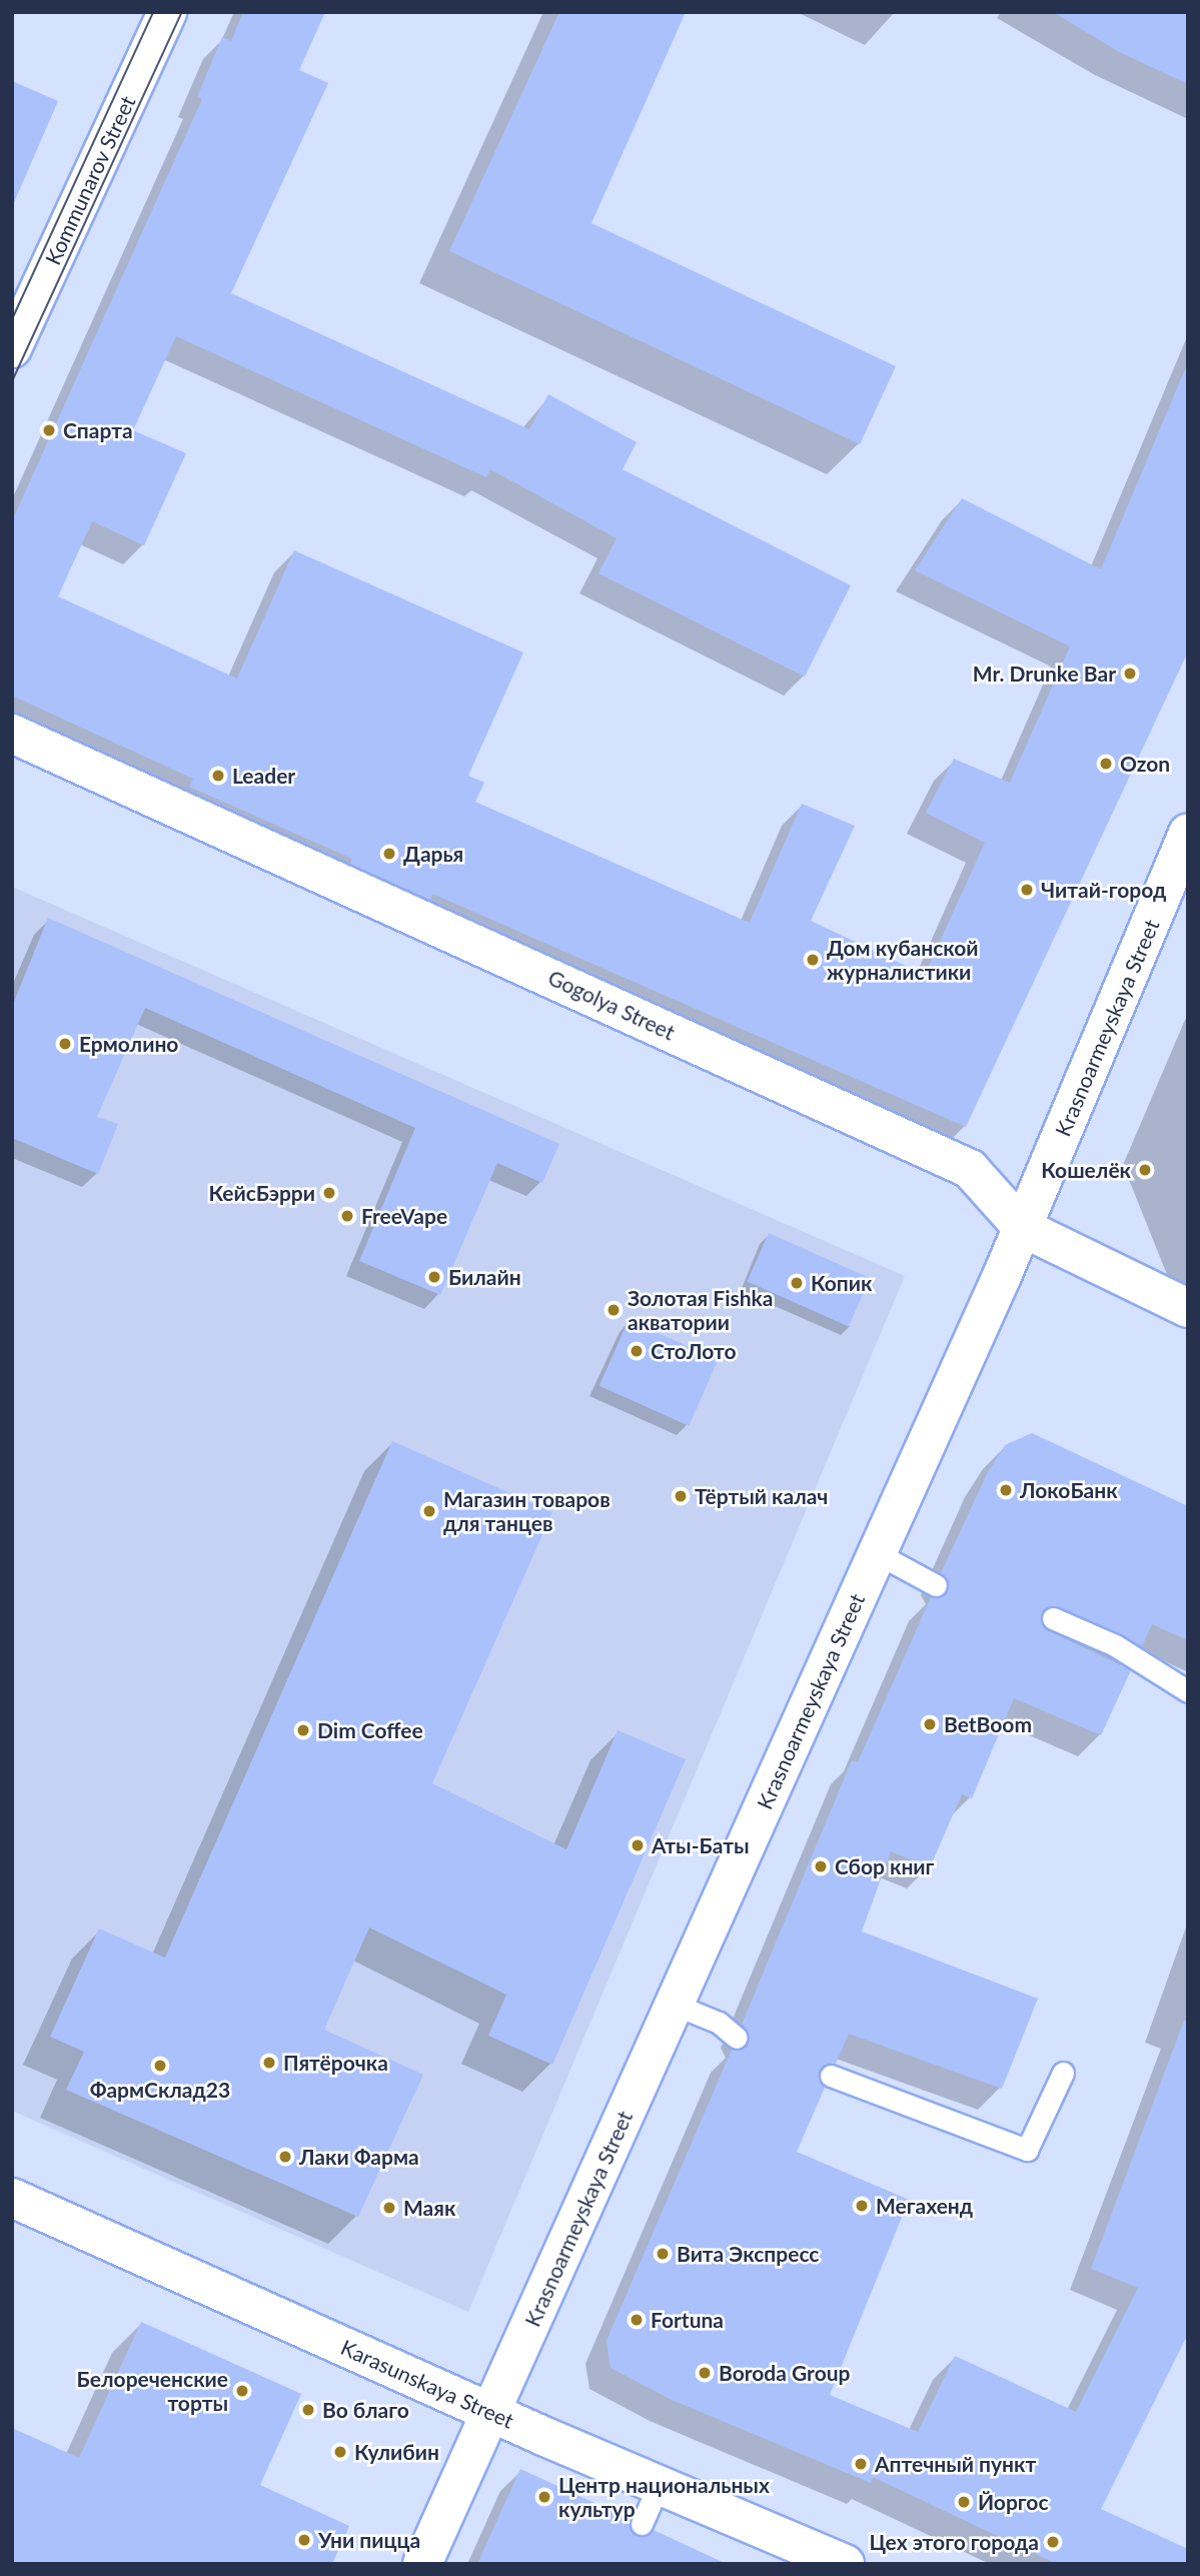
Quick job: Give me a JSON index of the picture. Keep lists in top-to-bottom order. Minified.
{"streets":{"street":["Kommunarov Street","Gogolya Street","Krasnoarmeyskaya Street","Karasunskaya Street"]},"crossings":[["Gogolya Street","Krasnoarmeyskaya Street"],["Krasnoarmeyskaya Street","Karasunskaya Street"]],"places":["Спарта","Mr. Drunke Bar","Ozon","Leader","Дарья","Читай-город","Дом кубанской журналистики","Ермолино","Кошелёк","КейсБэрри","FreeVape","Билайн","Копик","Золотая Fishka акватории","СтоЛото","ЛокоБанк","Тёртый калач","Магазин товаров для танцев","BetBoom","Dim Coffee","Аты-Баты","Сбор книг","Пятёрочка","ФармСклад23","Лаки Фарма","Мегахенд","Маяк","Вита Экспресс","Fortuna","Boroda Group","Белореченские торты","Во благо","Кулибин","Аптечный пункт","Центр национальных культур","Йоргос","Уни пицца","Цех этого города"]}
